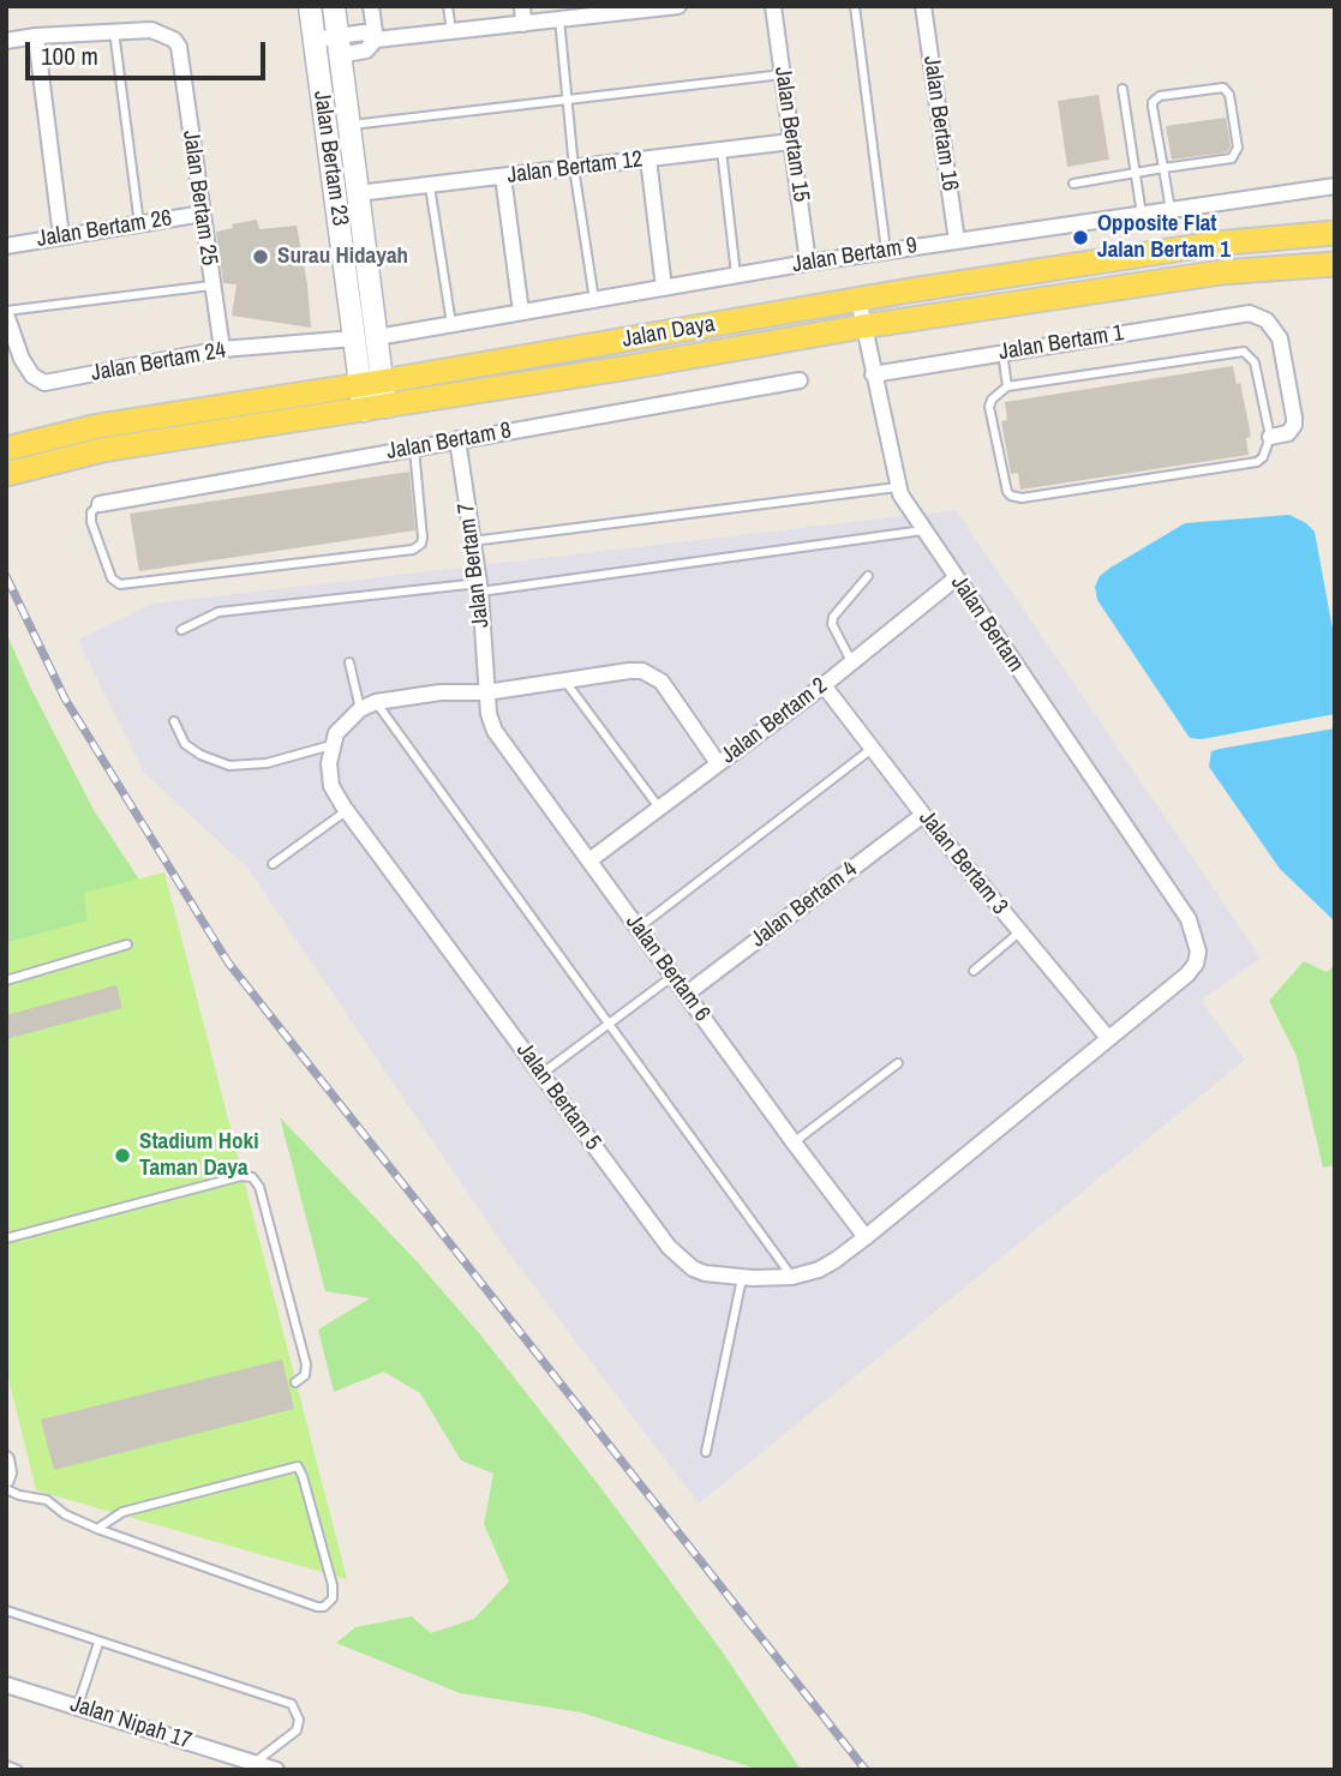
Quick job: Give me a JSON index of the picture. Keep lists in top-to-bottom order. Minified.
{"streets":{"main road":["Jalan Daya"],"street":["Jalan Bertam 16","Jalan Bertam 15","Jalan Bertam 23","Jalan Bertam 12","Jalan Bertam 25","Jalan Bertam 26","Jalan Bertam 9","Jalan Bertam 1","Jalan Bertam 24","Jalan Bertam 8","Jalan Bertam 7","Jalan Bertam","Jalan Bertam 2","Jalan Bertam 3","Jalan Bertam 4","Jalan Bertam 6","Jalan Bertam 5","Jalan Nipah 17"]},"crossings":[["Jalan Bertam 16","Jalan Bertam 9"],["Jalan Bertam 15","Jalan Bertam 12"],["Jalan Bertam 15","Jalan Bertam 9"],["Jalan Bertam 23","Jalan Bertam 12"],["Jalan Bertam 23","Jalan Bertam 9"],["Jalan Bertam 23","Jalan Daya"],["Jalan Bertam 23","Jalan Bertam 24"],["Jalan Bertam 25","Jalan Bertam 26"],["Jalan Bertam 25","Jalan Bertam 24"],["Jalan Daya","Jalan Bertam"],["Jalan Bertam 1","Jalan Bertam"],["Jalan Bertam 8","Jalan Bertam 7"],["Jalan Bertam 7","Jalan Bertam 6"],["Jalan Bertam","Jalan Bertam 2"],["Jalan Bertam","Jalan Bertam 5"],["Jalan Bertam 2","Jalan Bertam 3"],["Jalan Bertam 2","Jalan Bertam 6"],["Jalan Bertam 3","Jalan Bertam 4"],["Jalan Bertam 3","Jalan Bertam 5"],["Jalan Bertam 4","Jalan Bertam 6"],["Jalan Bertam 6","Jalan Bertam 5"]],"places":["Opposite Flat Jalan Bertam 1","Surau Hidayah","Stadium Hoki Taman Daya"],"scale_bar":"100 m"}
